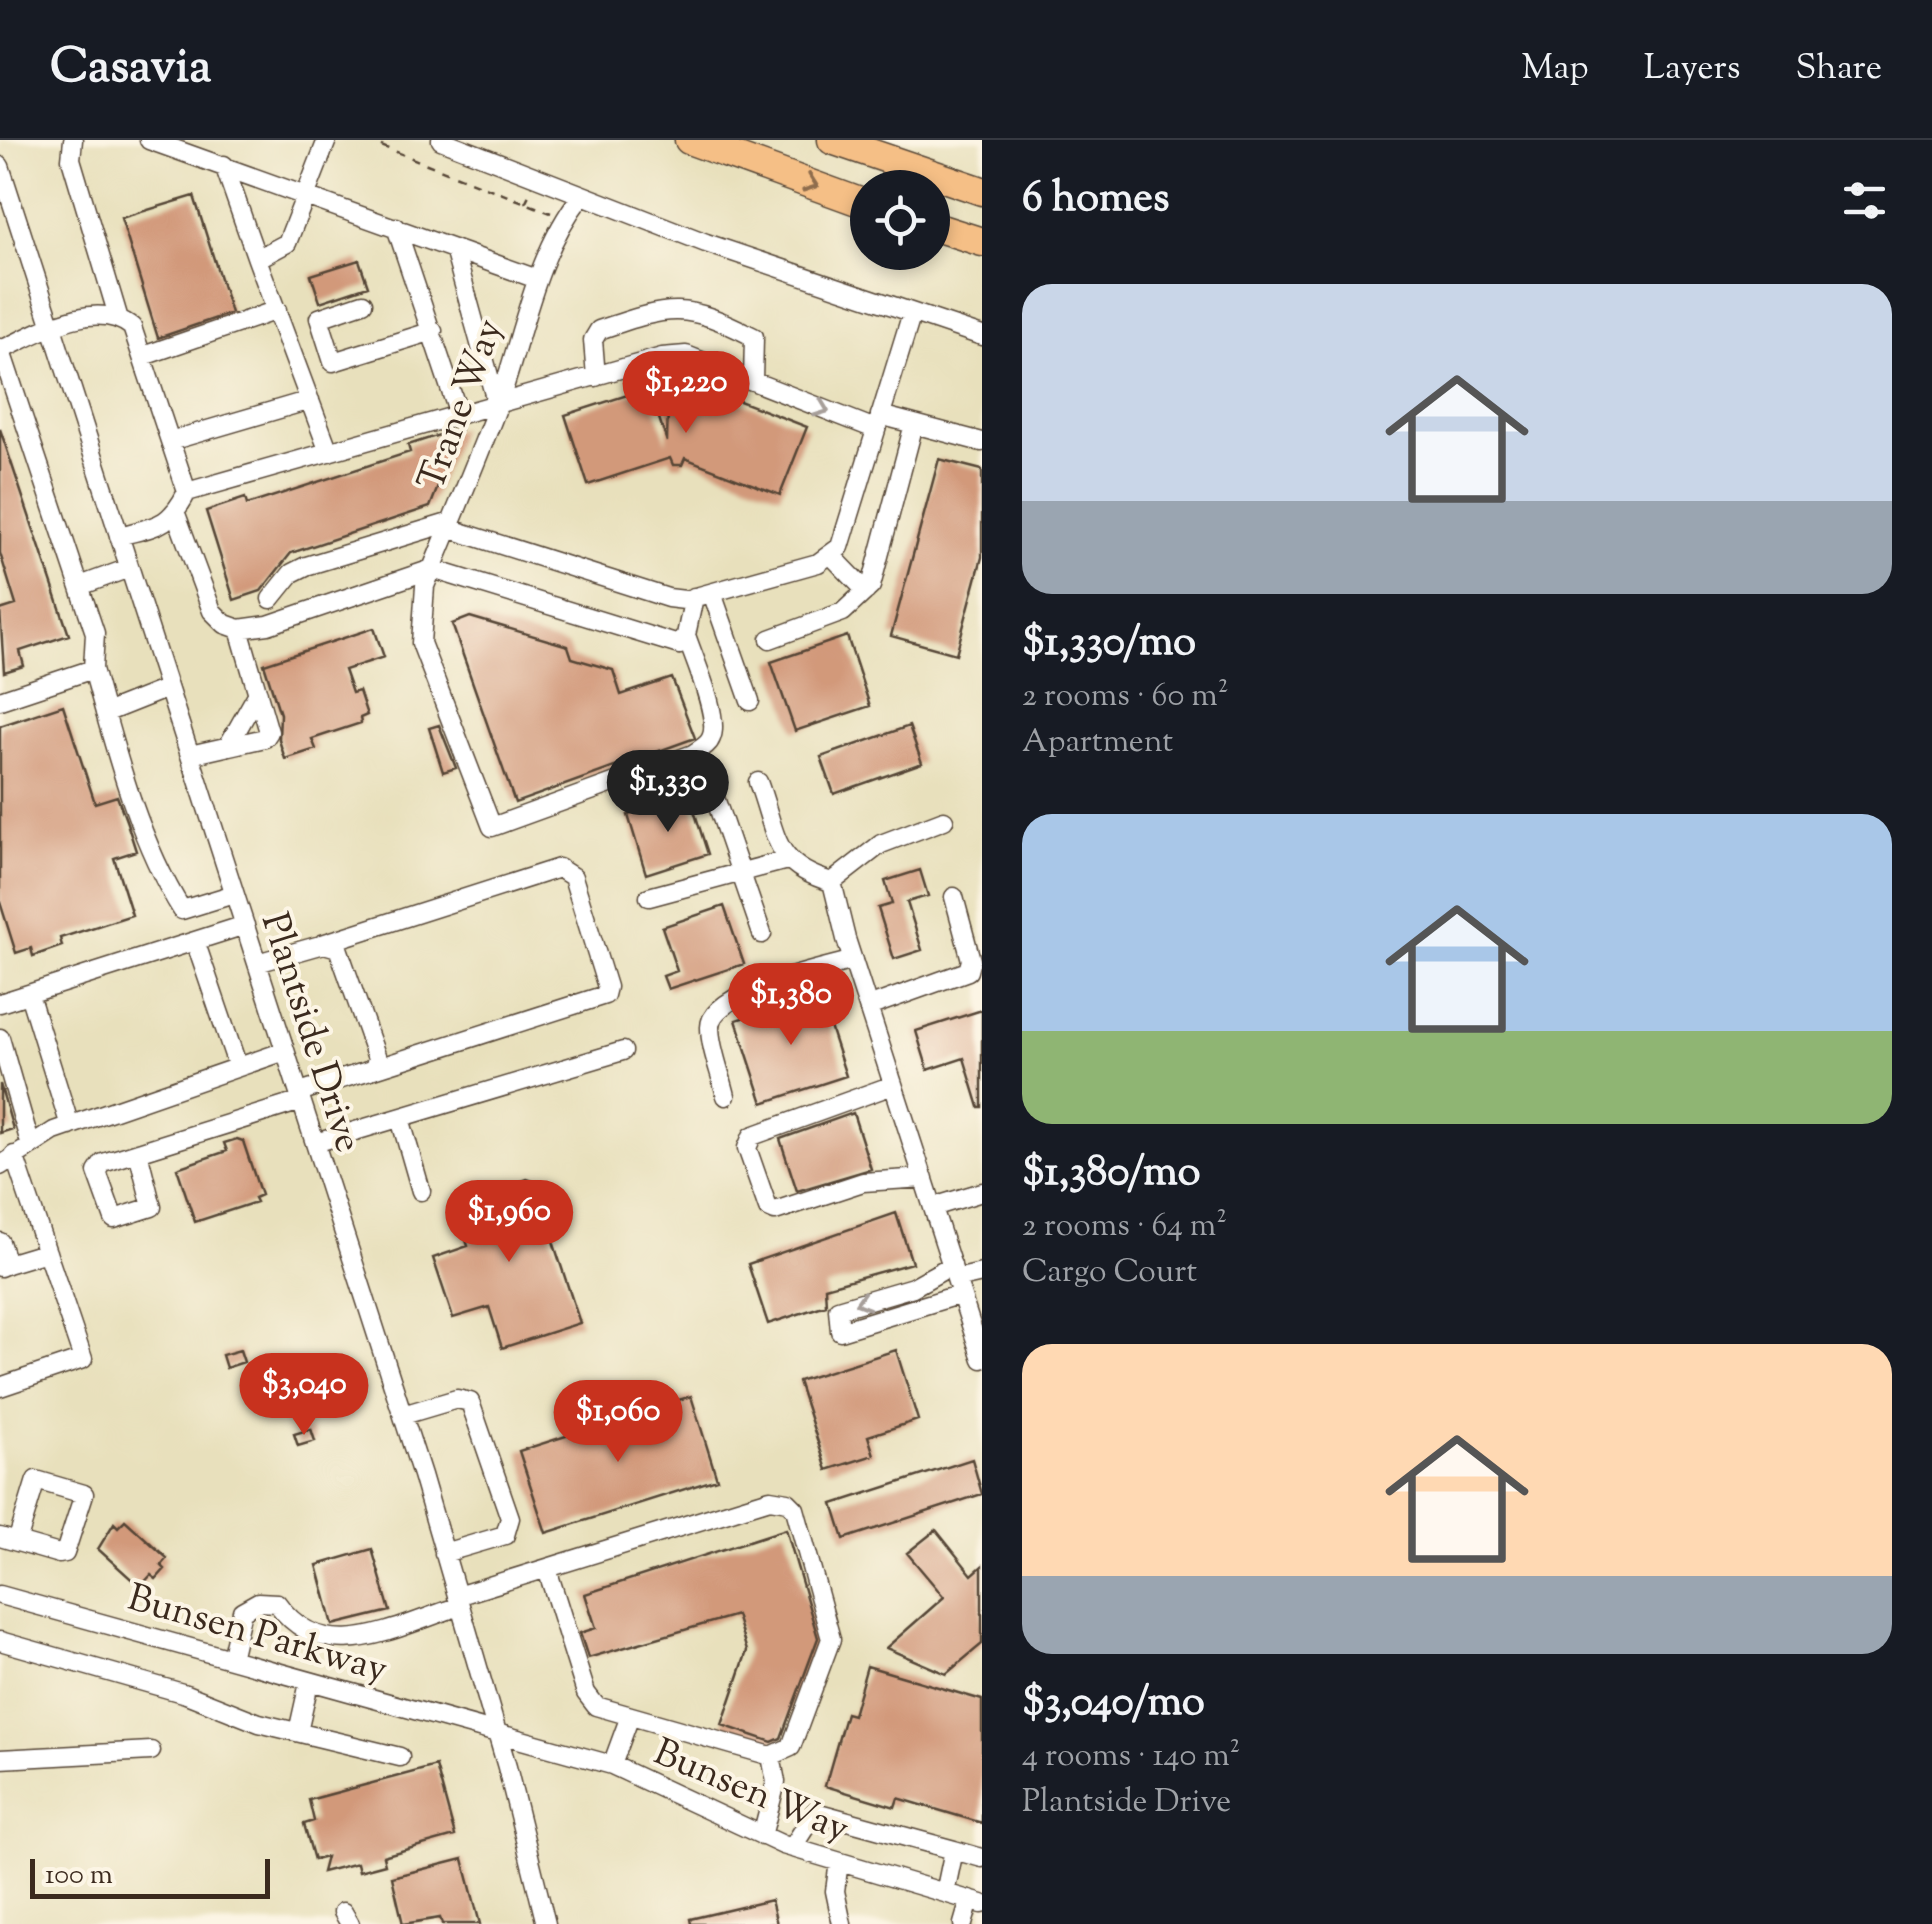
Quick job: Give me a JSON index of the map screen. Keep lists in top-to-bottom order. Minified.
{"streets":{"street":["Trane Way","Plantside Drive","Bunsen Parkway","Bunsen Way"]},"crossings":[["Plantside Drive","Bunsen Parkway"],["Plantside Drive","Bunsen Way"],["Bunsen Parkway","Bunsen Way"]],"scale_bar":"100 m","page":{"header":"Casavia","nav":["Map","Layers","Share"],"heading":"6 homes","list":[{"name":"$1,330/mo","note":"2 rooms · 60 m² · Apartment"},{"name":"$1,380/mo","note":"2 rooms · 64 m² · Cargo Court"},{"name":"$3,040/mo","note":"4 rooms · 140 m² · Plantside Drive"}],"price":["$1,220","$1,330","$1,380","$1,960","$3,040","$1,060"],"scale":"100 m"}}
